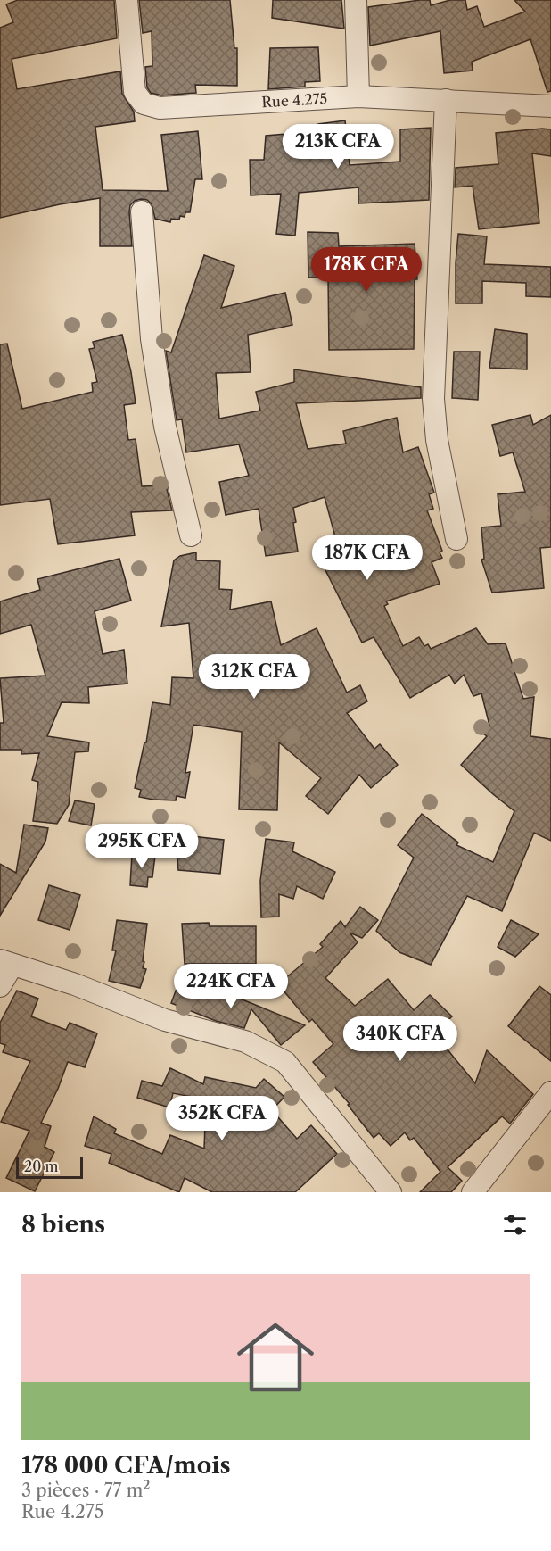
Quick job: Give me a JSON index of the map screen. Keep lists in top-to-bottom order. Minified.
{"streets":{"street":["Rue 4.275"]},"scale_bar":"20 m","page":{"price":["213K CFA","178K CFA","187K CFA","312K CFA","295K CFA","224K CFA","340K CFA","352K CFA"],"scale":"20 m","heading":"8 biens","list":[{"name":"178 000 CFA/mois","note":"3 pièces · 77 m² · Rue 4.275"}]}}
